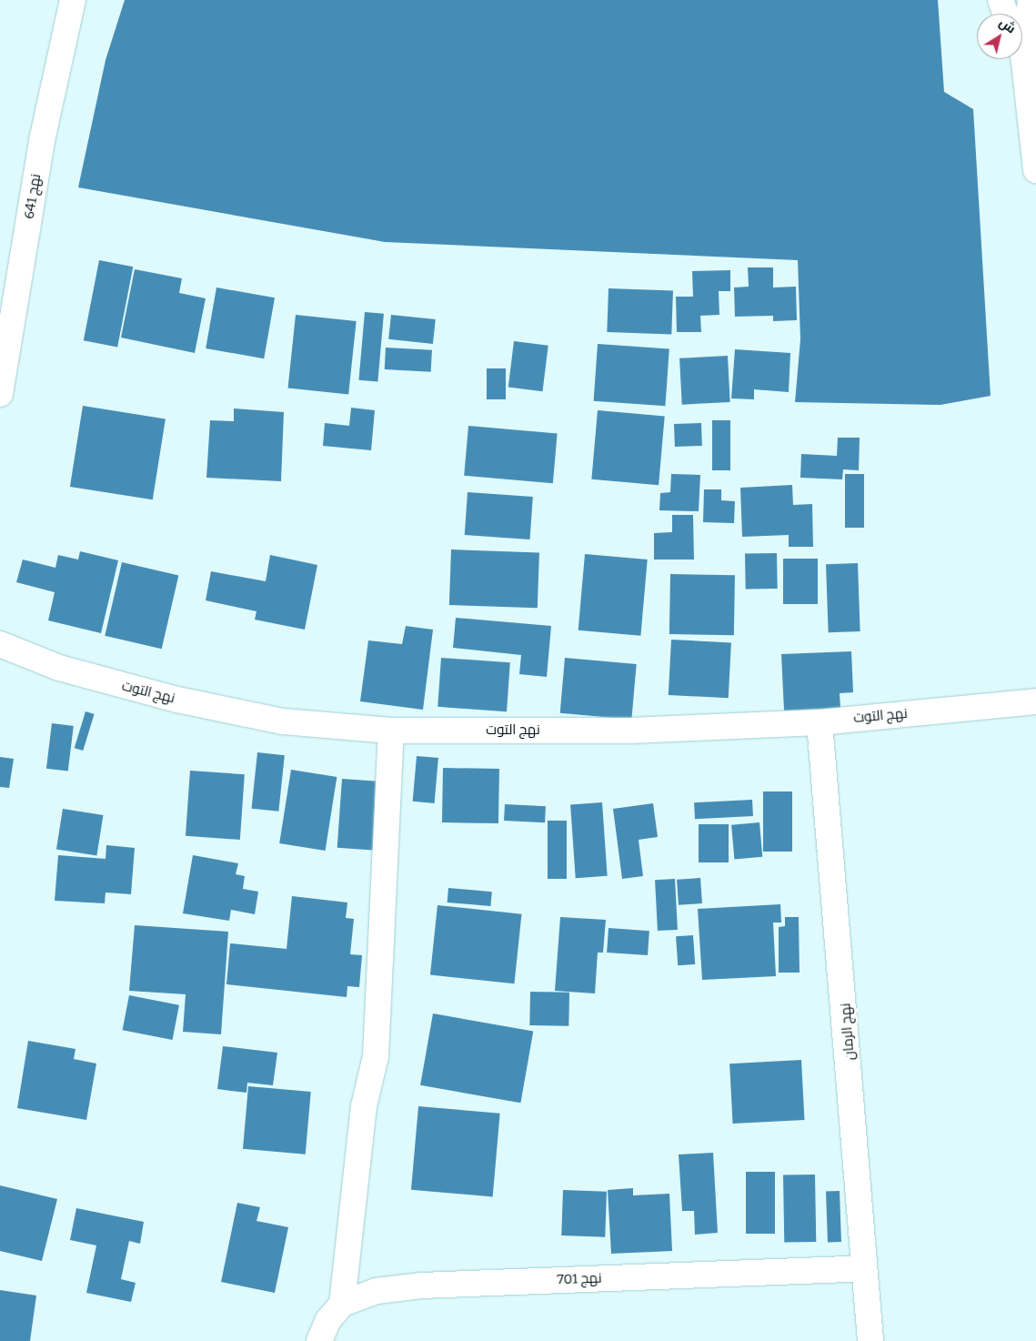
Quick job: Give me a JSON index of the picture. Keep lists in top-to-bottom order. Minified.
{"streets":{"street":["نهج 641","نهج التوت","نهج الرمان","نهج 701"]},"crossings":[["نهج التوت","نهج الرمان"],["نهج الرمان","نهج 701"]],"north":"top right"}
